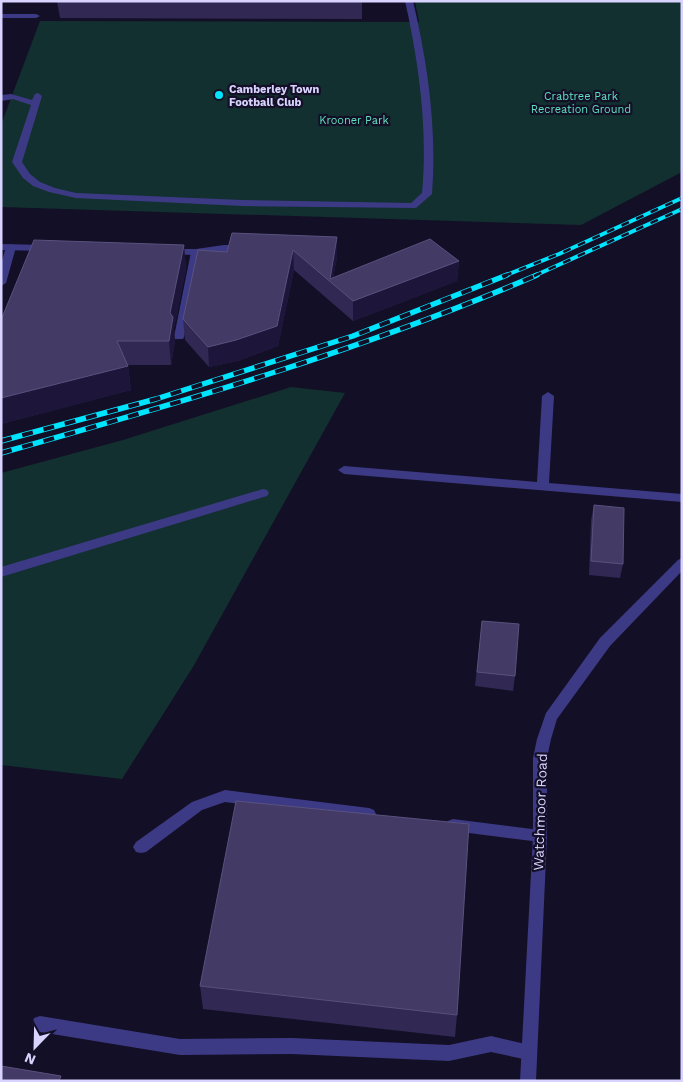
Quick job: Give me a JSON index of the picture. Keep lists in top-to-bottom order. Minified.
{"streets":{"street":["Watchmoor Road"]},"parks":["Crabtree Park Recreation Ground","Krooner Park"],"places":["Camberley Town Football Club"],"north":"bottom left"}
